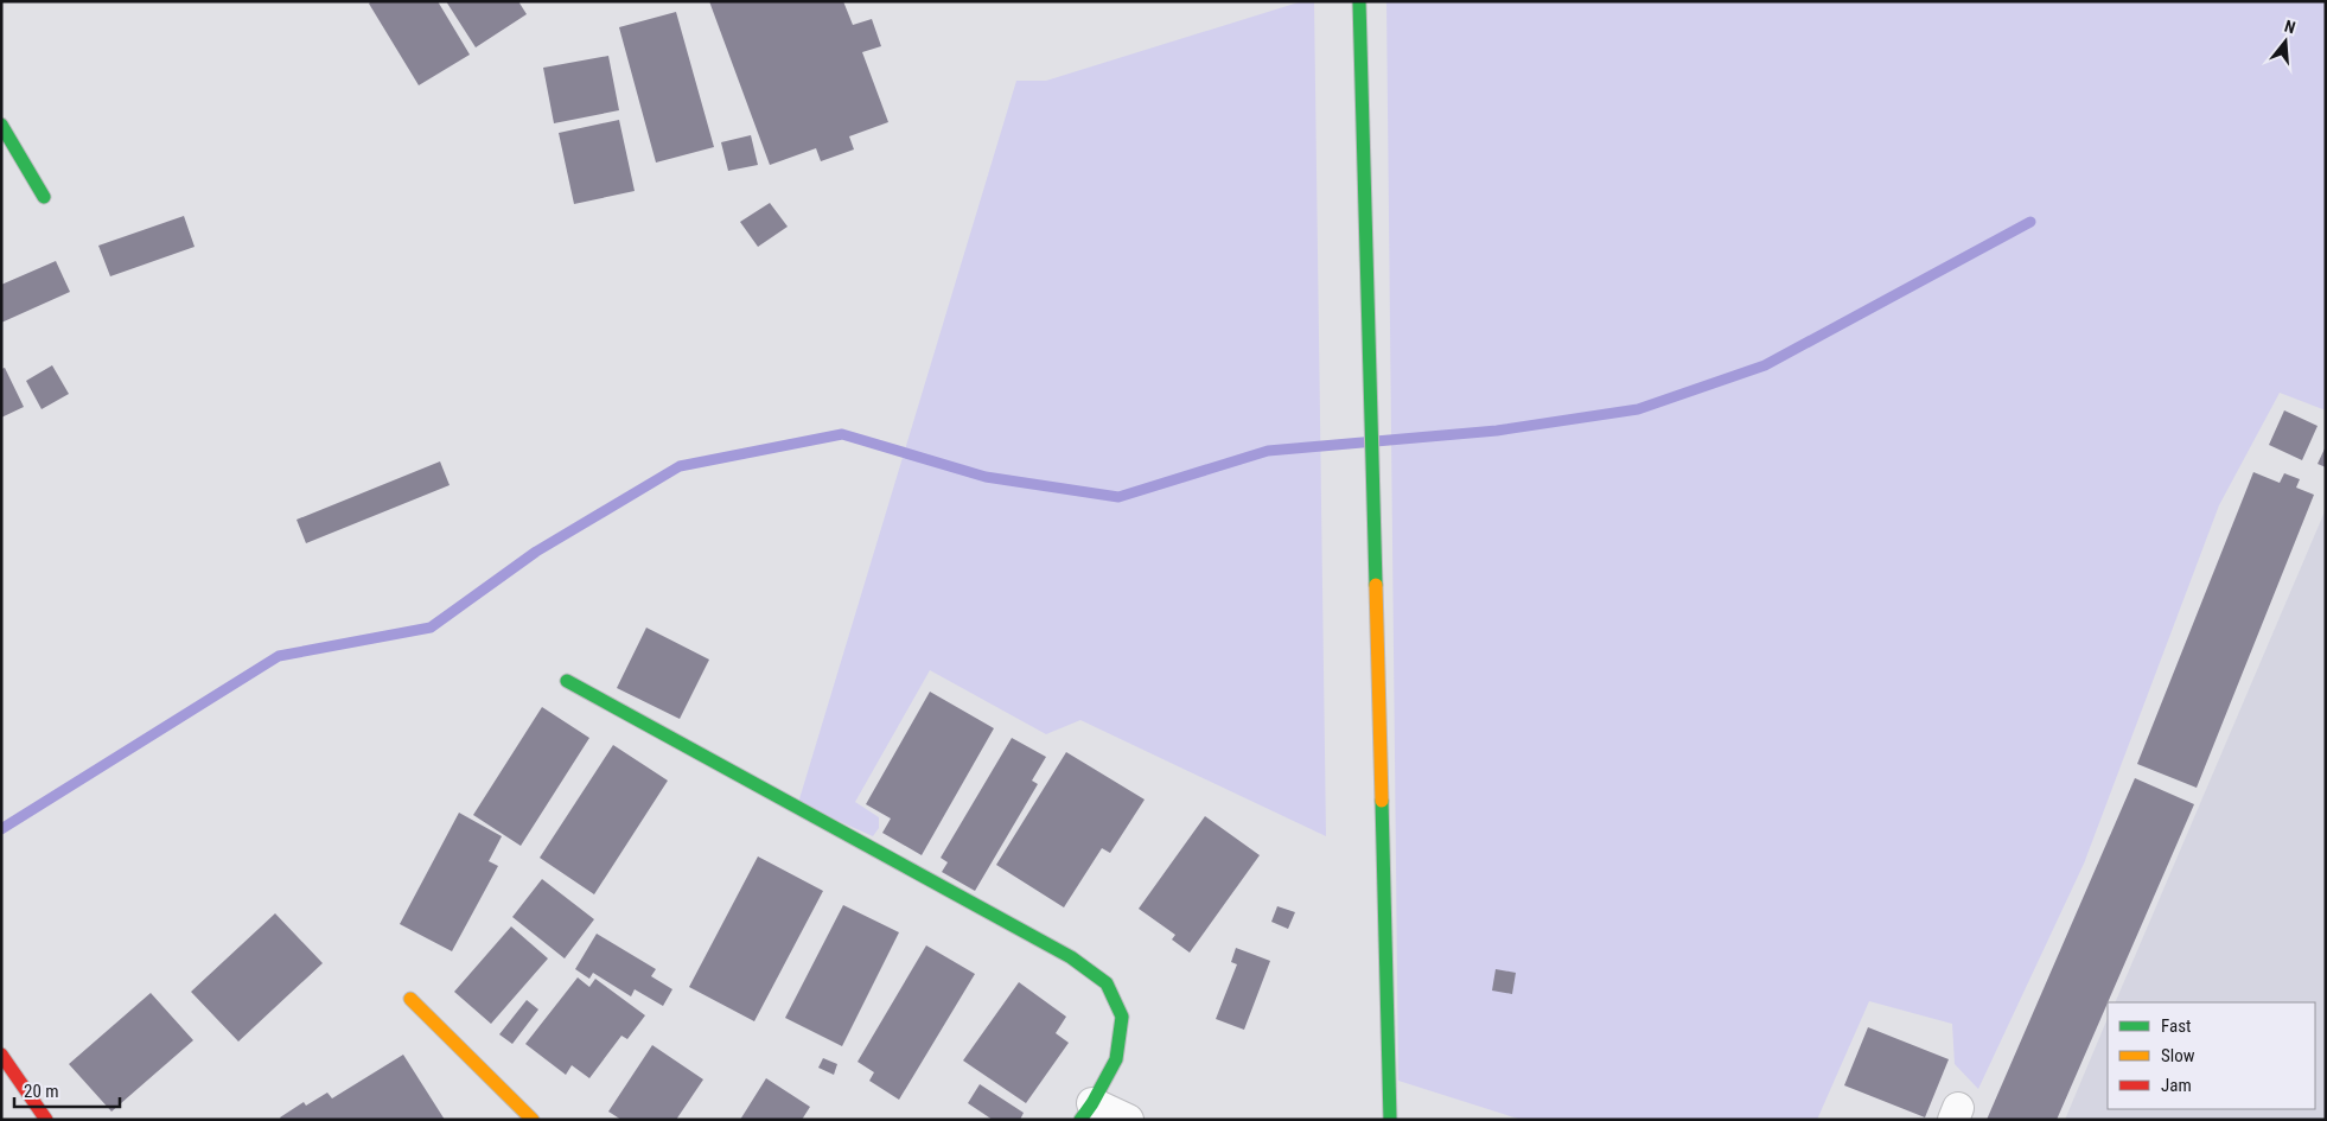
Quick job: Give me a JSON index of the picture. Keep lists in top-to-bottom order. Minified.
{"legend":["Fast","Slow","Jam"],"scale_bar":"20 m","north":"top"}
